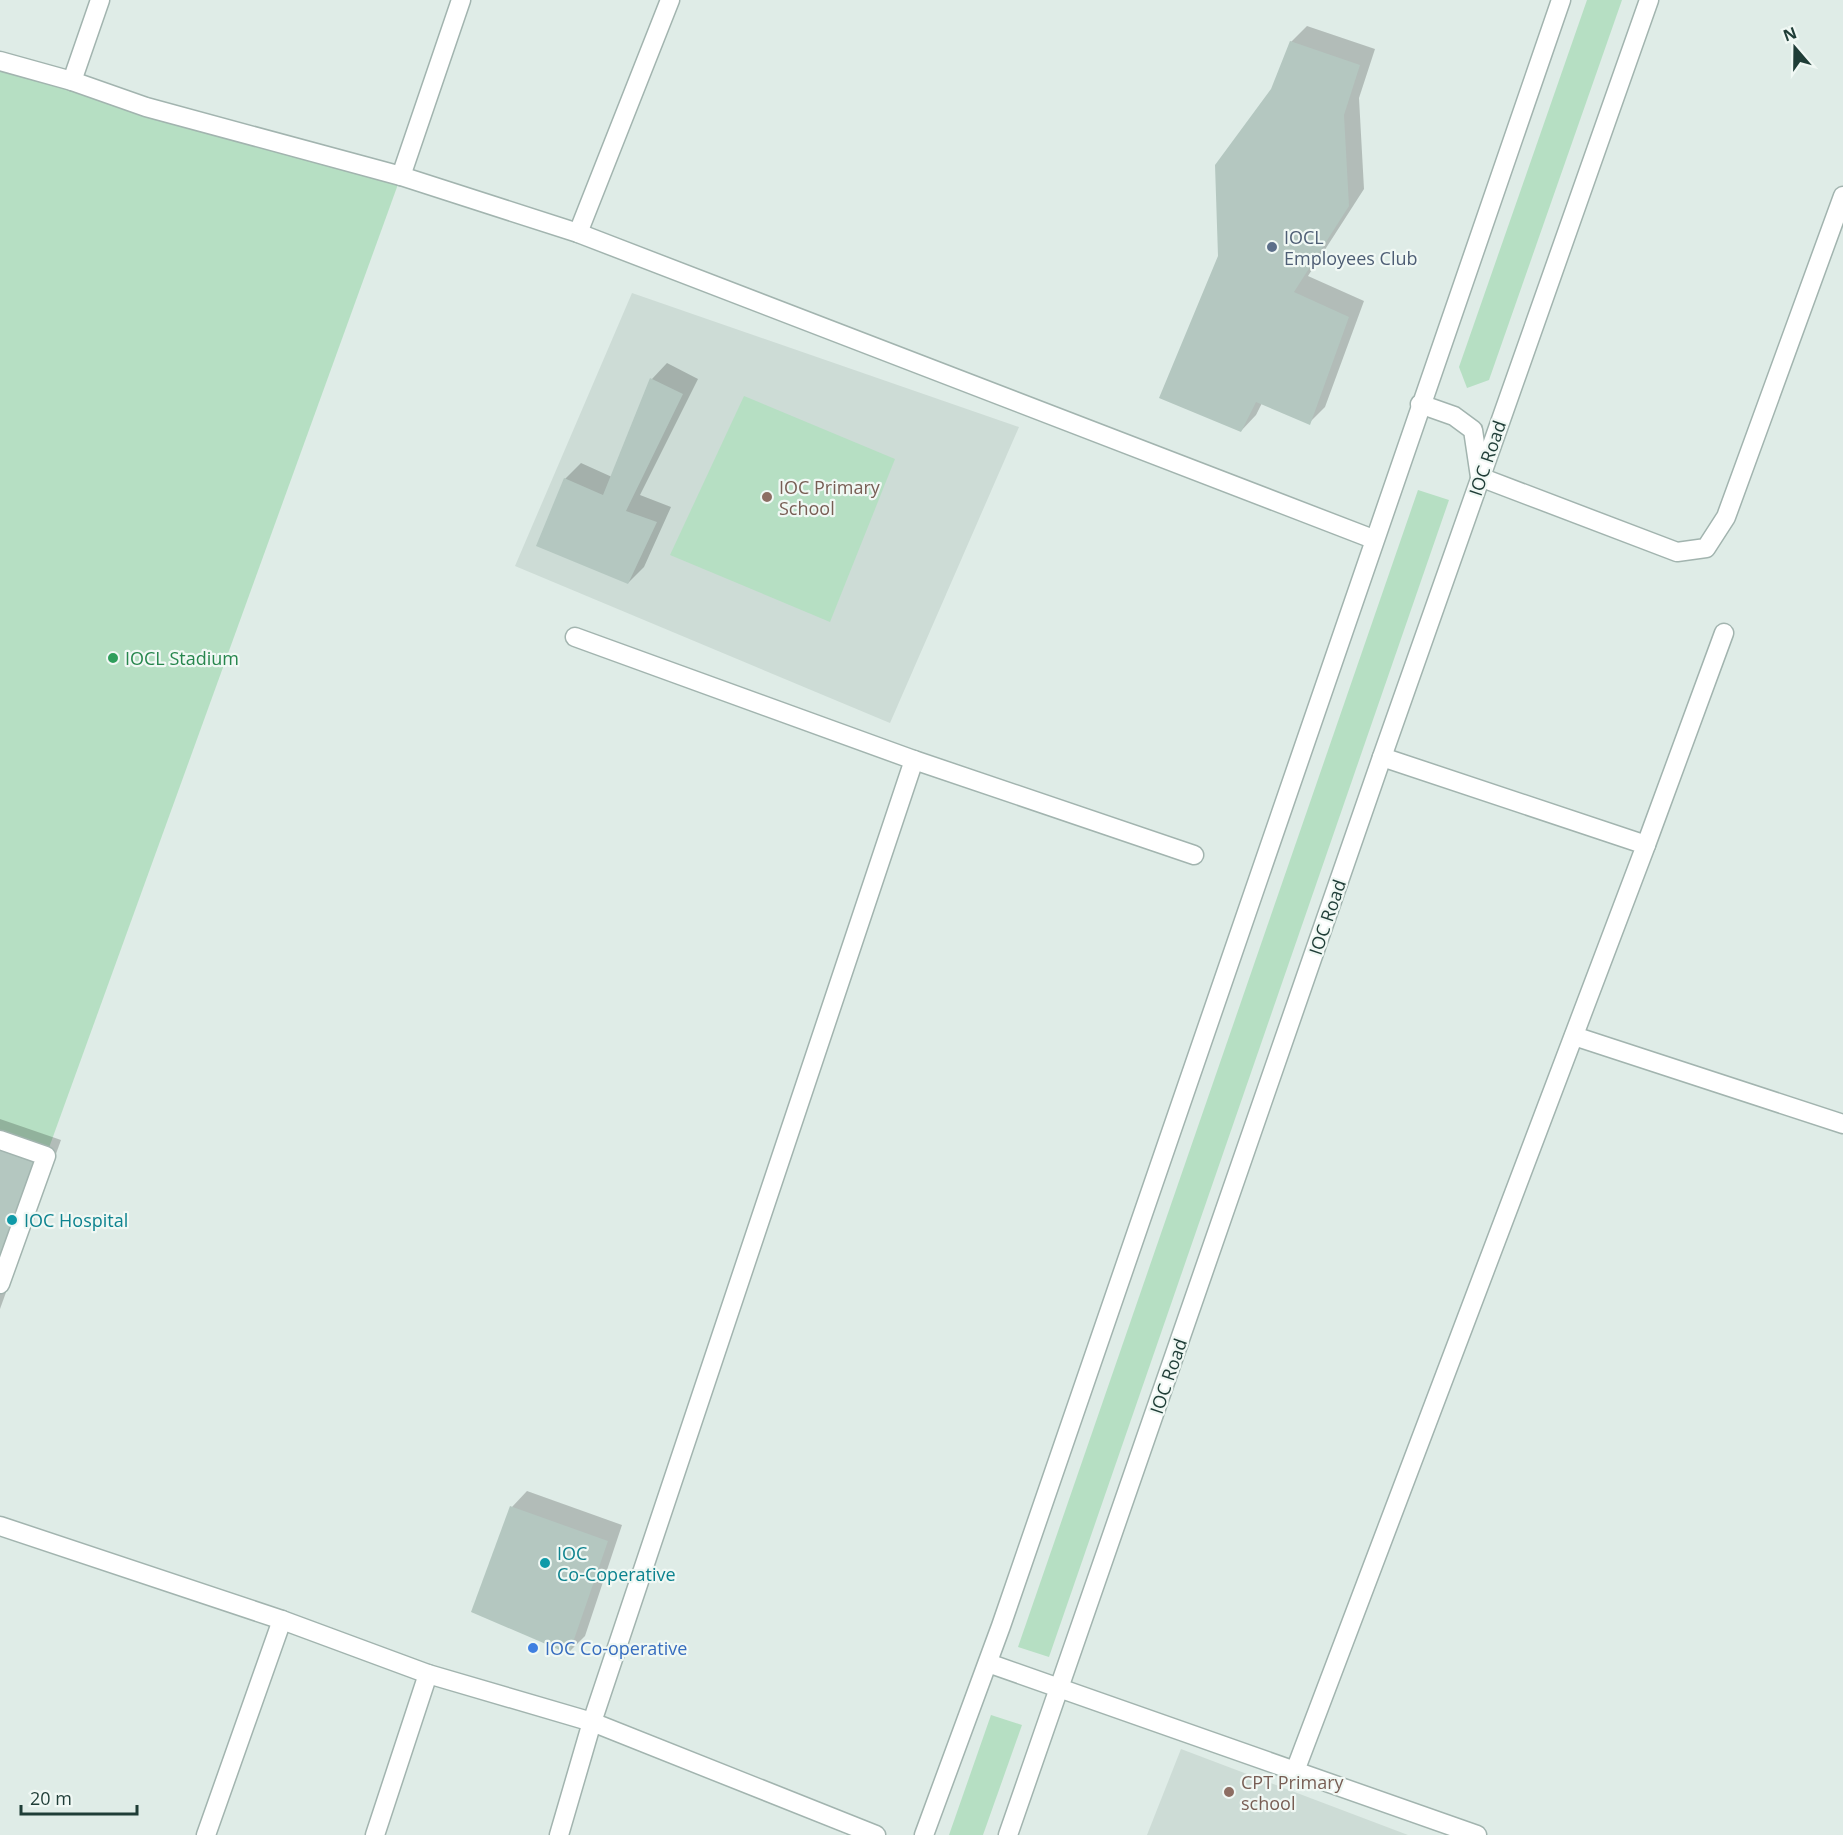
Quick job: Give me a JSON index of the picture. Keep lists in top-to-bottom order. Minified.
{"streets":{"street":["IOC Road"]},"places":["IOCL Employees Club","IOC Primary School","IOCL Stadium","IOC Hospital","IOC Co-Coperative","IOC Co-operative","CPT Primary school"],"scale_bar":"20 m","north":"top"}
